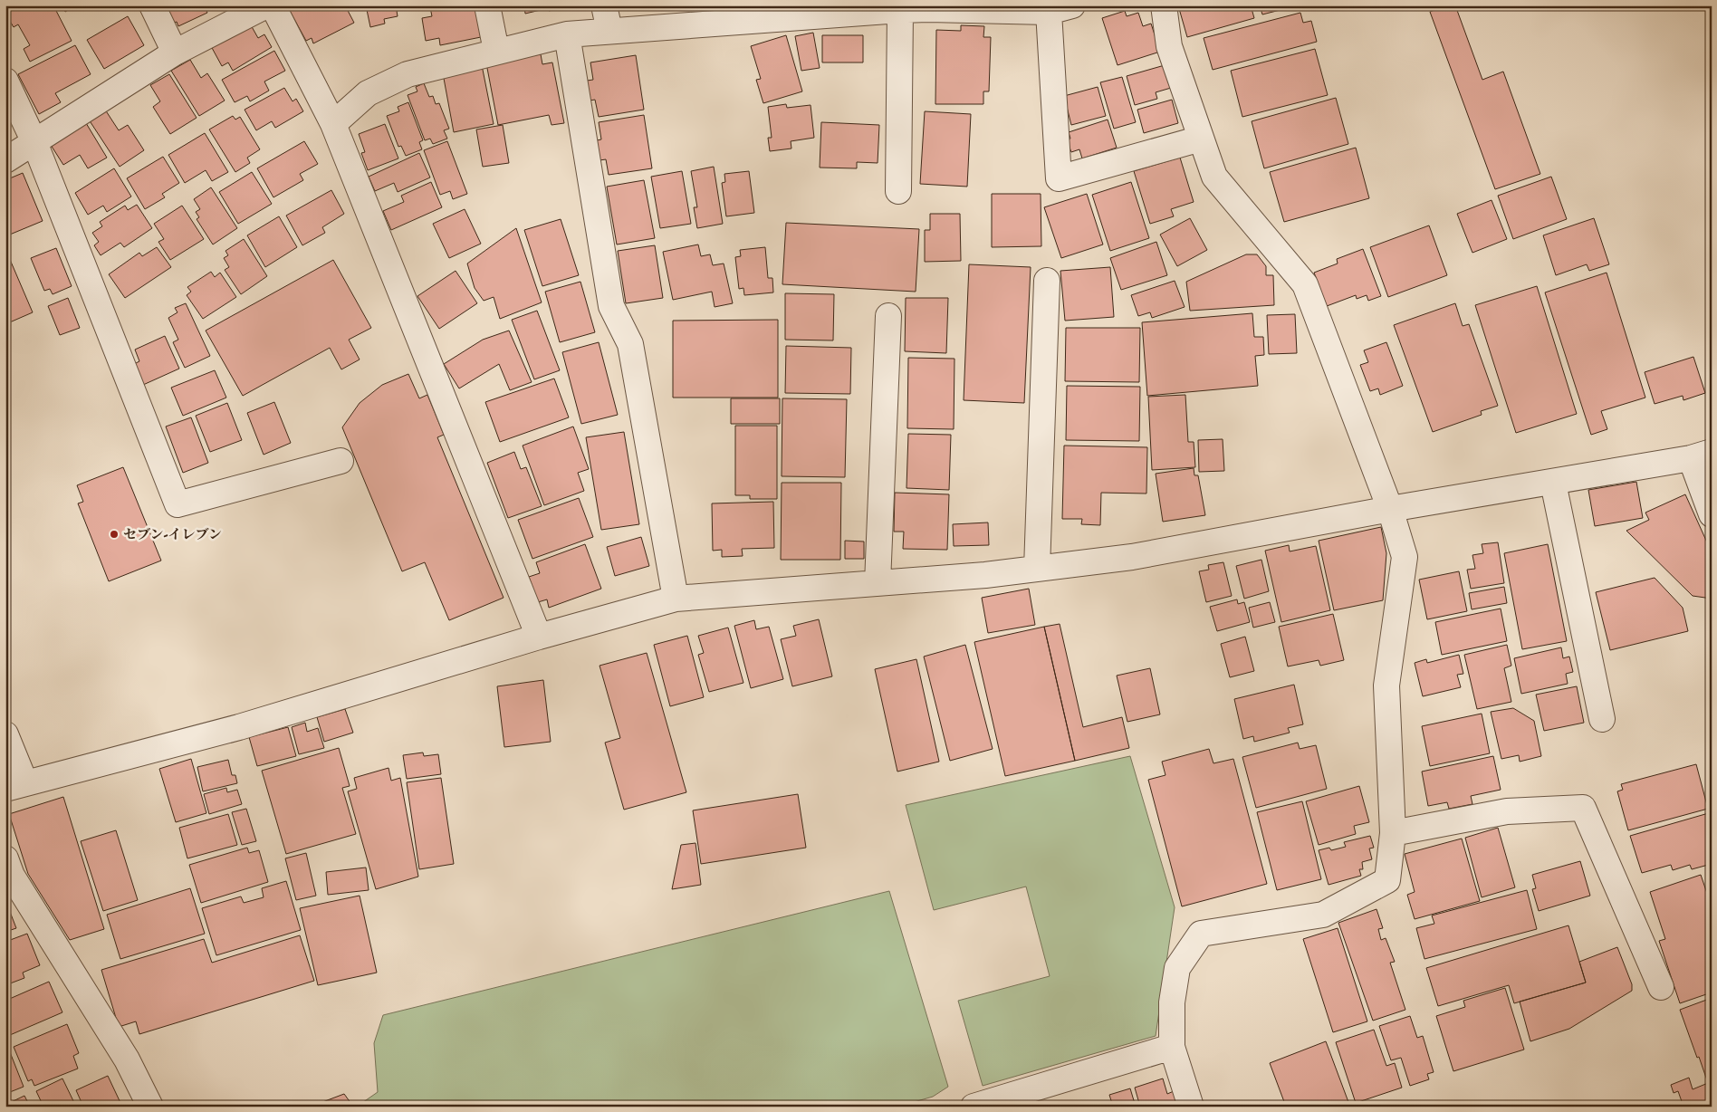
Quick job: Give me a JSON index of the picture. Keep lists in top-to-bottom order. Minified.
{"places":["セブン-イレブン"]}
